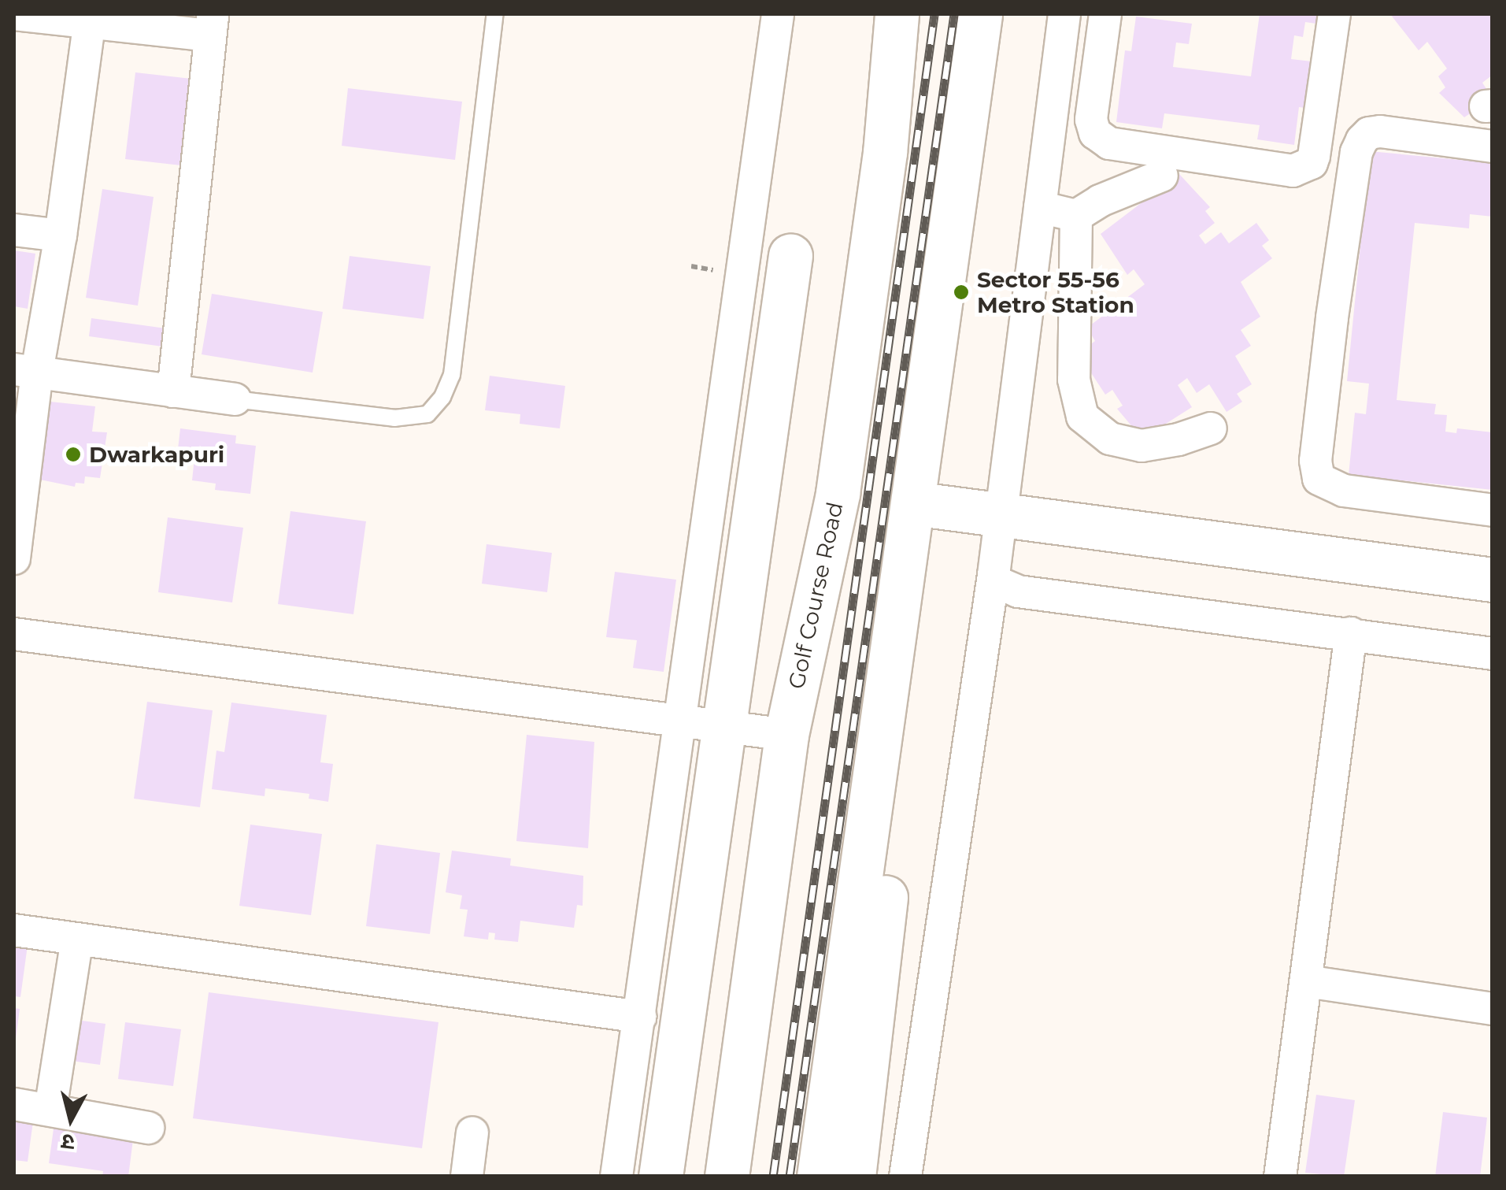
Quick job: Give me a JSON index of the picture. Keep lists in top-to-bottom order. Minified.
{"streets":{"street":["Golf Course Road"]},"places":["Sector 55-56 Metro Station","Dwarkapuri"],"north":"bottom"}
